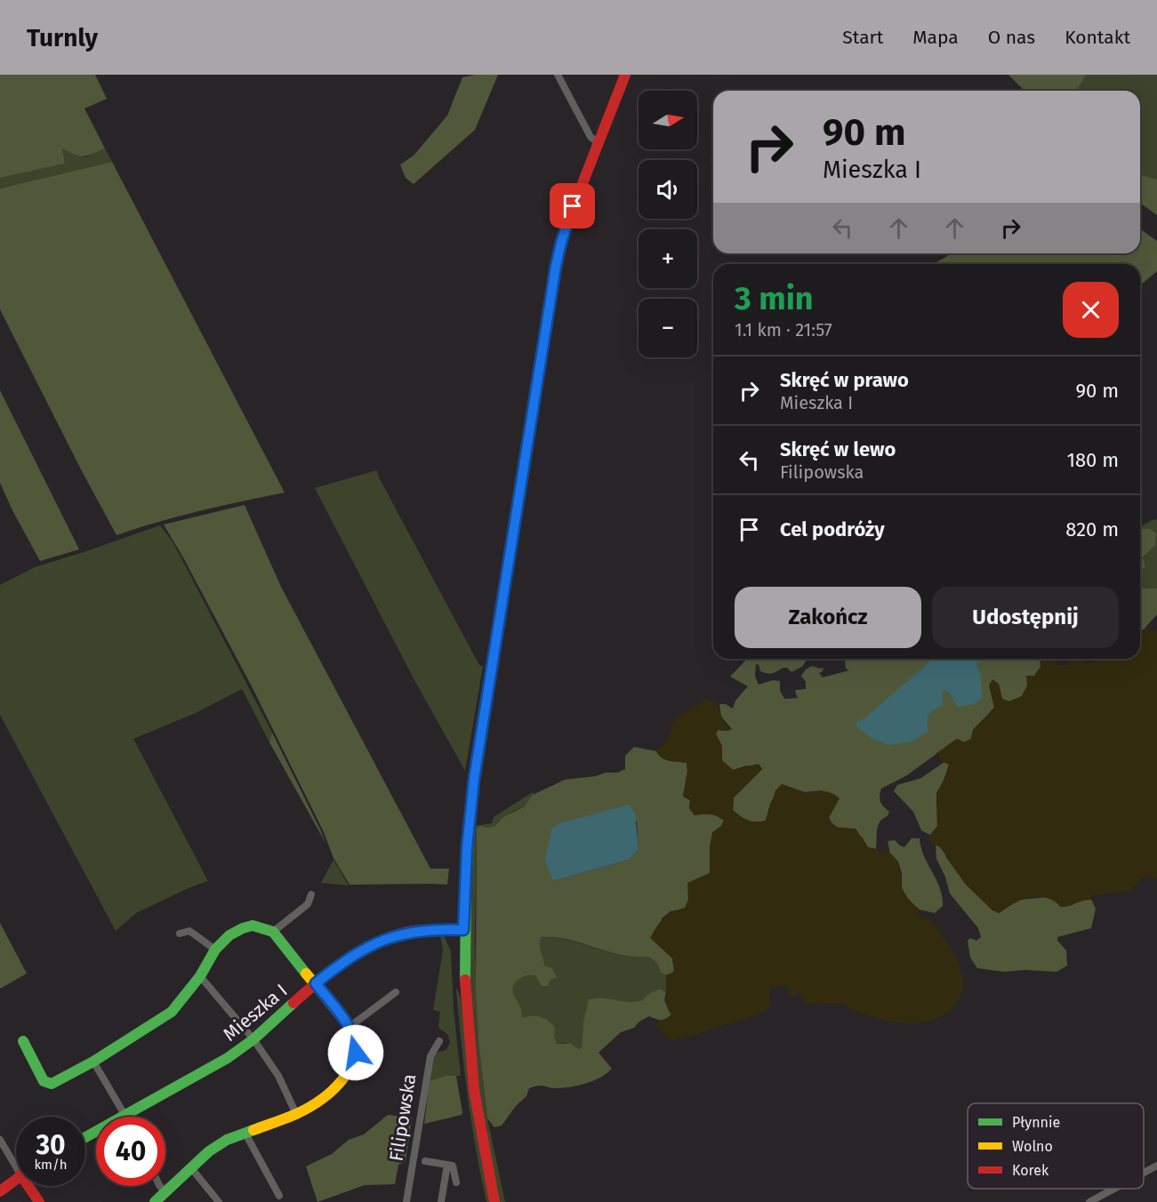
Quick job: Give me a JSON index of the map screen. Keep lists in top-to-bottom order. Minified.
{"streets":{"street":["Mieszka I","Filipowska"]},"legend":["Płynnie","Wolno","Korek"],"north":"right","page":{"header":"Turnly","nav":["Start","Mapa","O nas","Kontakt"],"map_buttons":["+","−"],"turn":["90 m","Mieszka I"],"heading":["3 min","1.1 km · 21:57"],"list":[{"name":"Skręć w prawo","note":"Mieszka I","value":"90 m"},{"name":"Skręć w lewo","note":"Filipowska","value":"180 m"},{"name":"Cel podróży","value":"820 m"}],"buttons":["Zakończ","Udostępnij"],"speed":"30 km/h","limit":"40"}}
